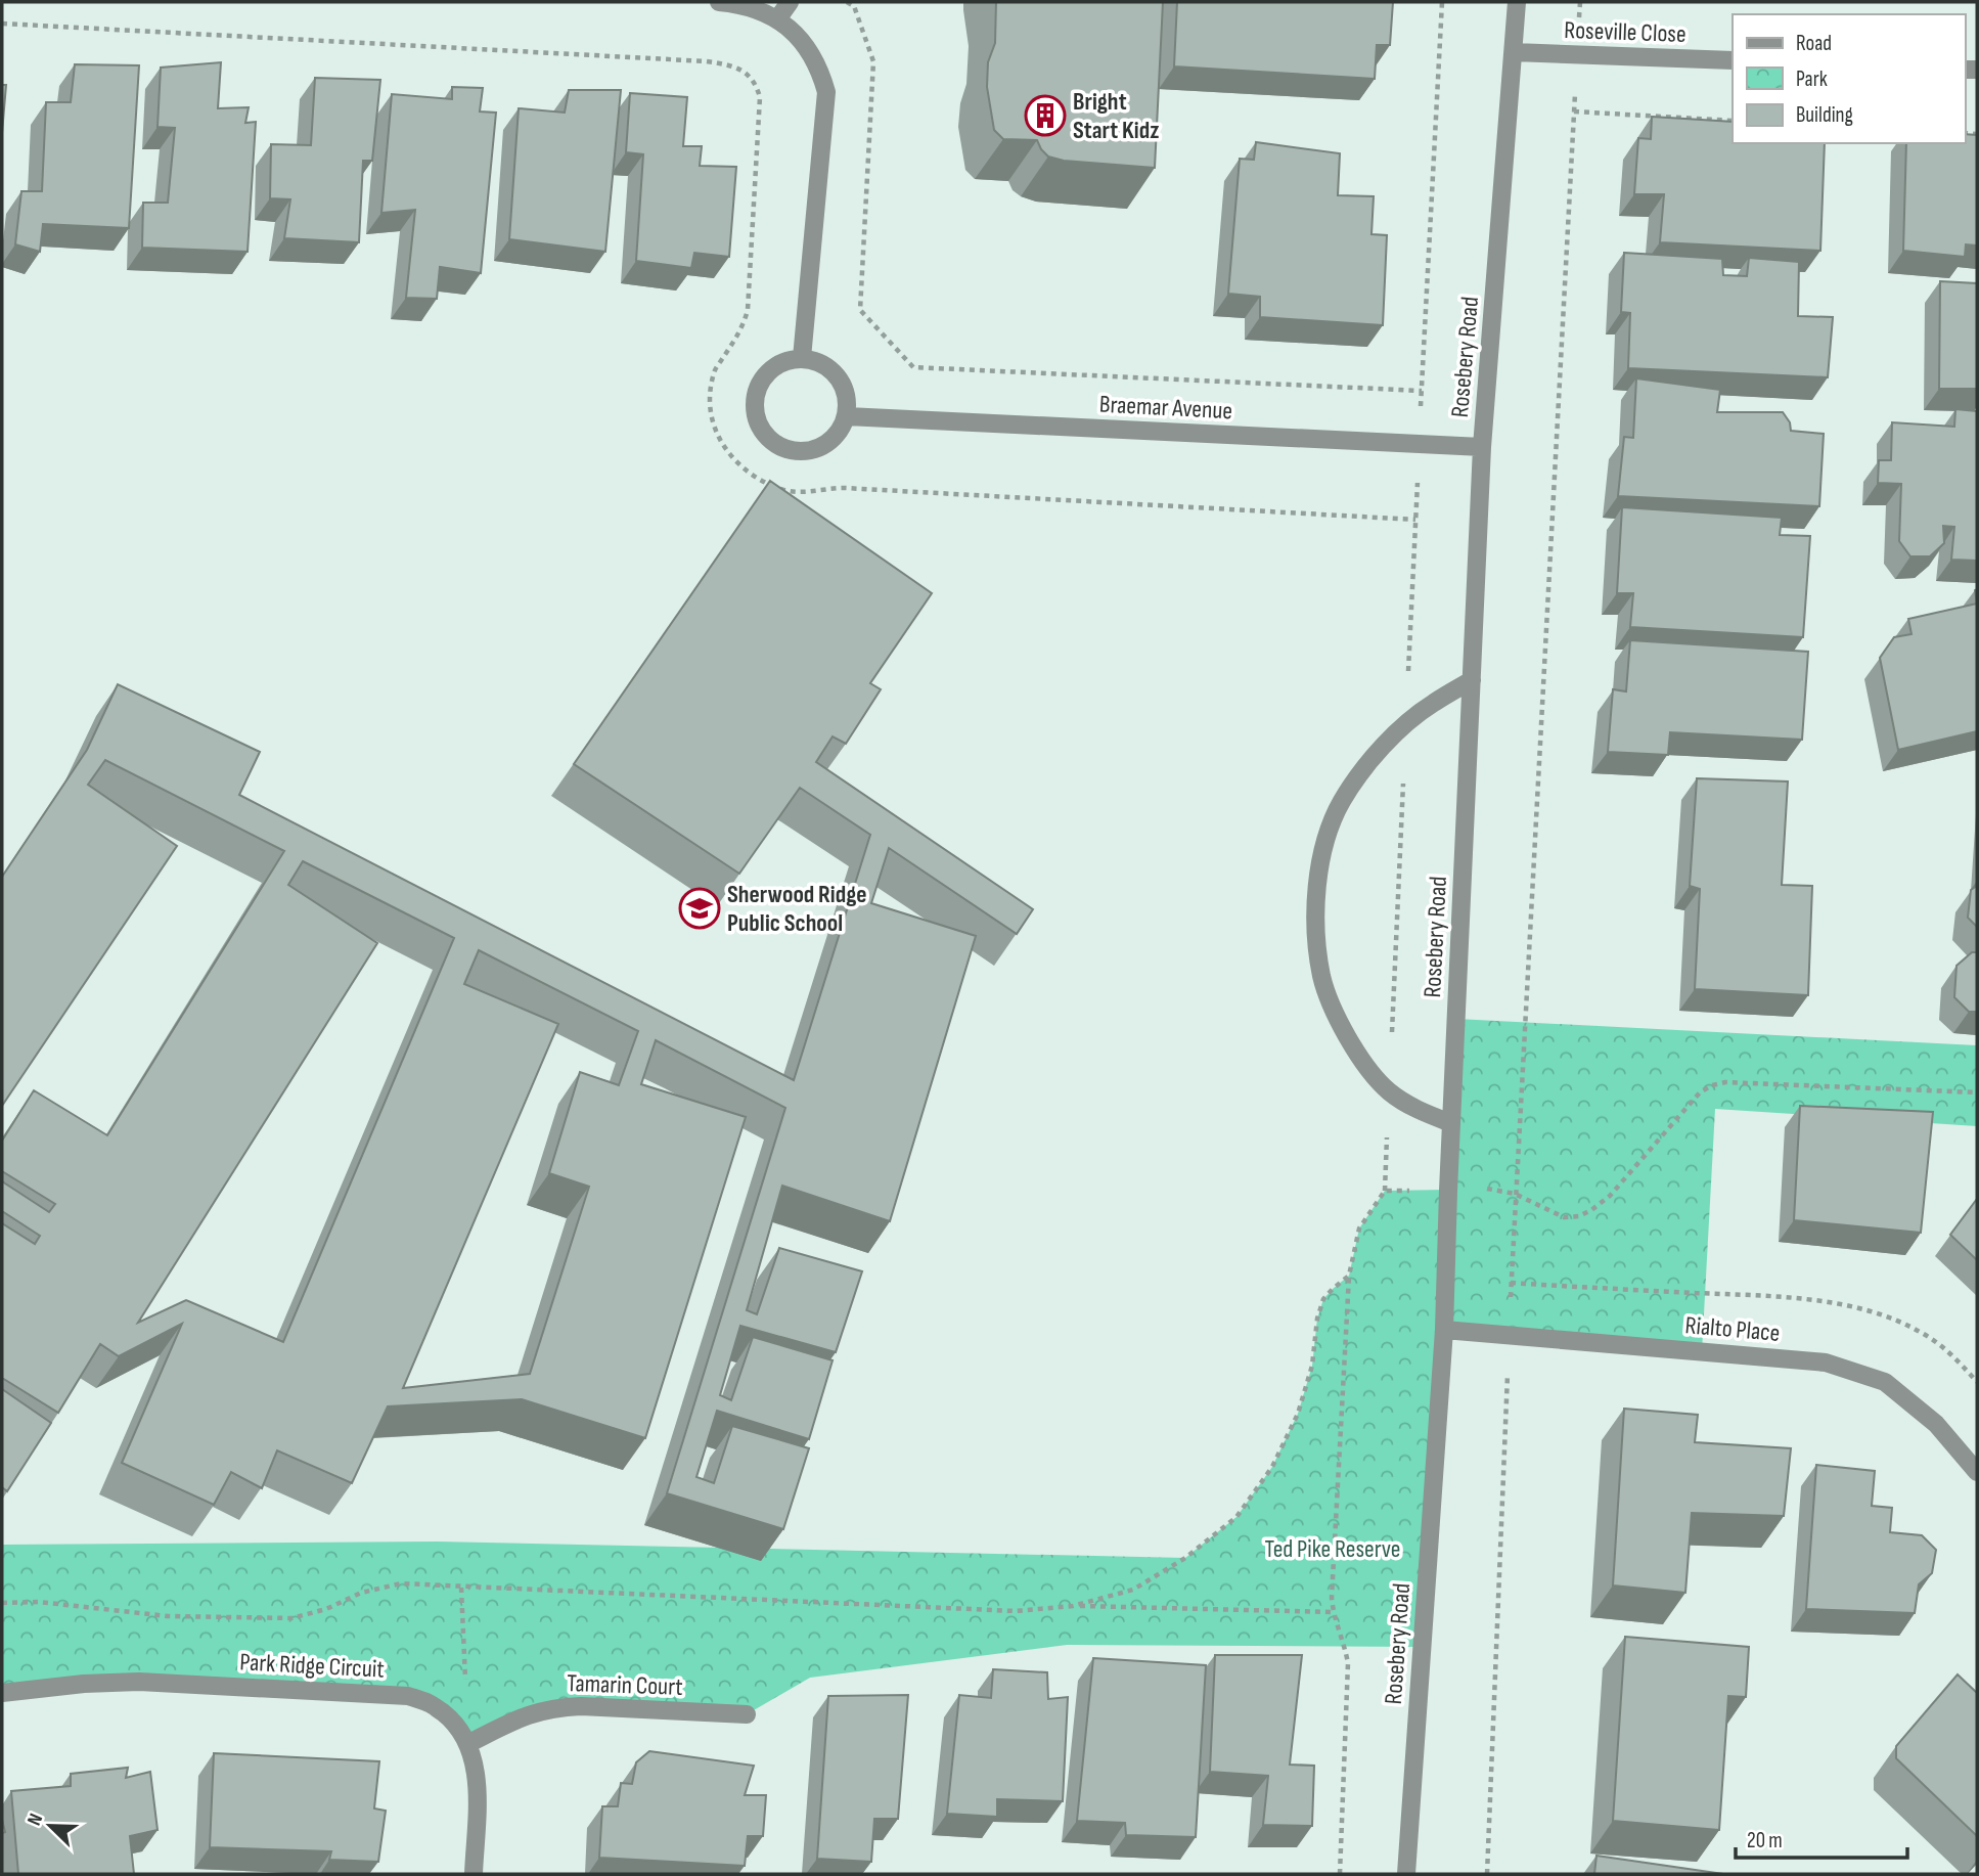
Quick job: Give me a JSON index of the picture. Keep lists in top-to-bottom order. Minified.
{"streets":{"street":["Roseville Close","Rosebery Road","Braemar Avenue","Rialto Place","Park Ridge Circuit","Tamarin Court"]},"crossings":[["Roseville Close","Rosebery Road"],["Rosebery Road","Braemar Avenue"],["Rosebery Road","Rialto Place"],["Park Ridge Circuit","Tamarin Court"]],"parks":["Ted Pike Reserve"],"places":{"building":["Bright Start Kidz"],"school or university":["Sherwood Ridge Public School"]},"legend":["Road","Park","Building"],"scale_bar":"20 m","north":"top left"}
